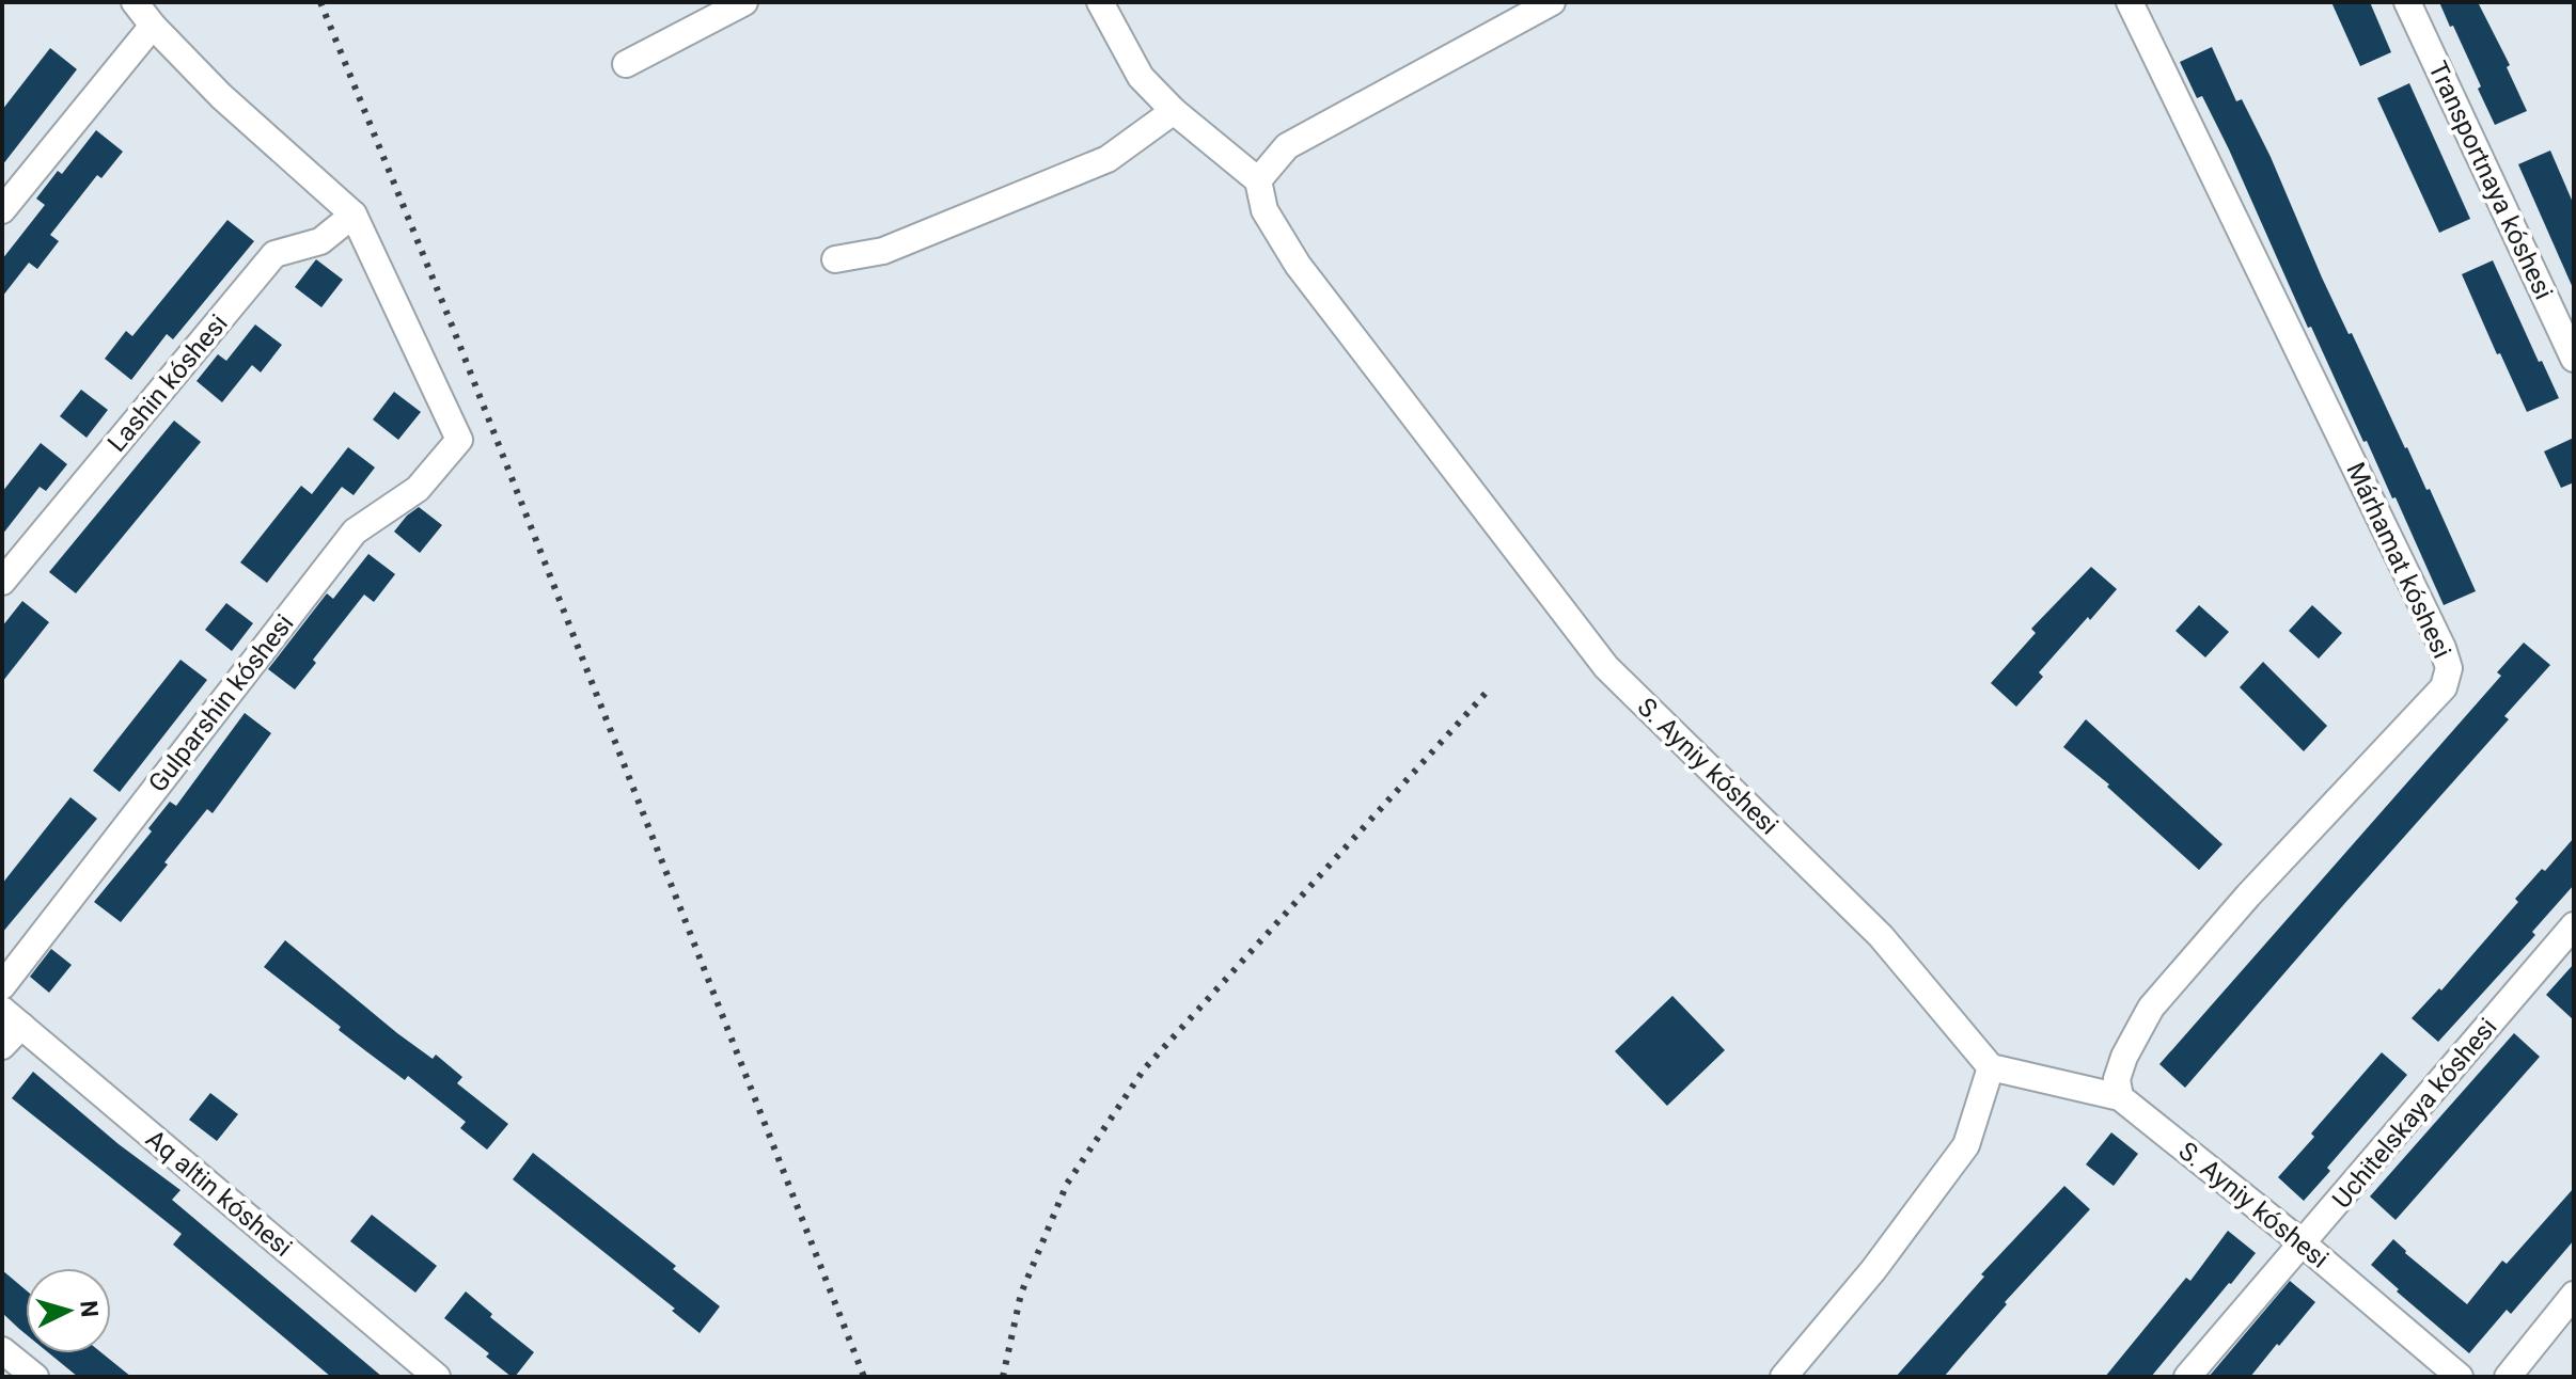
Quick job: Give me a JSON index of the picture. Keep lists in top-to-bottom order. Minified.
{"streets":{"street":["Transportnaya kóshesi","Lashin kóshesi","Márhamat kóshesi","Gulparshin kóshesi","S. Ayniy kóshesi","Uchitelskaya kóshesi","Aq altin kóshesi"]},"crossings":[["Lashin kóshesi","Gulparshin kóshesi"],["Márhamat kóshesi","S. Ayniy kóshesi"],["S. Ayniy kóshesi","Uchitelskaya kóshesi"]],"north":"right"}
